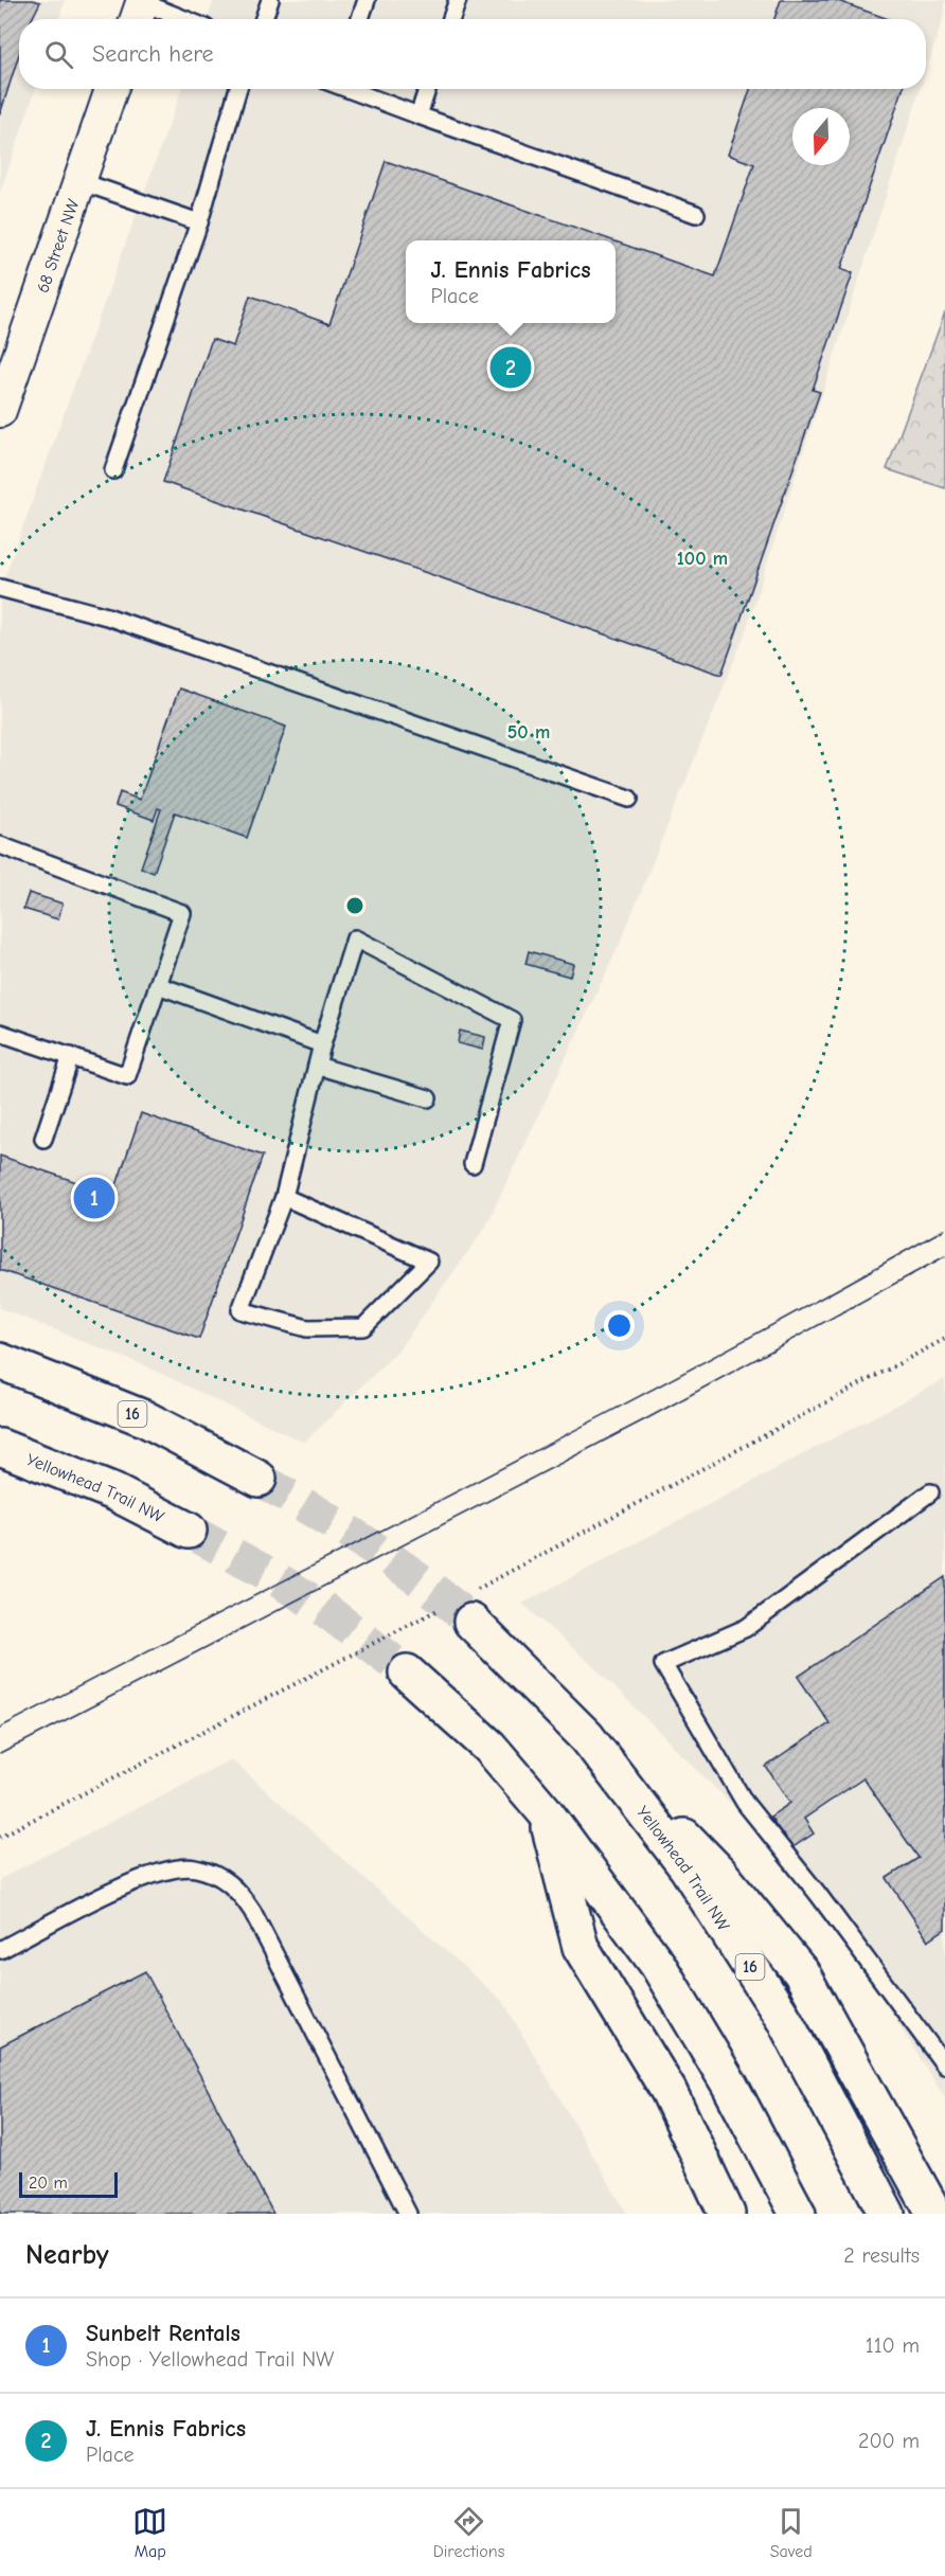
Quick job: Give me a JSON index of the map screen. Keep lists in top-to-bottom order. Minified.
{"streets":{"highway":["16","Yellowhead Trail NW"],"street":["68 Street NW"]},"scale_bar":"20 m","north":"bottom","page":{"search":"Search here","popup":["J. Ennis Fabrics","Place"],"pins":["2","1"],"scale":"20 m","heading":["Nearby","2 results"],"list":[{"mark":"1","name":"Sunbelt Rentals","note":"Shop · Yellowhead Trail NW","value":"110 m"},{"mark":"2","name":"J. Ennis Fabrics","note":"Place","value":"200 m"}],"nav":["Map","Directions","Saved"]},"rings":["100 m","50 m"]}
